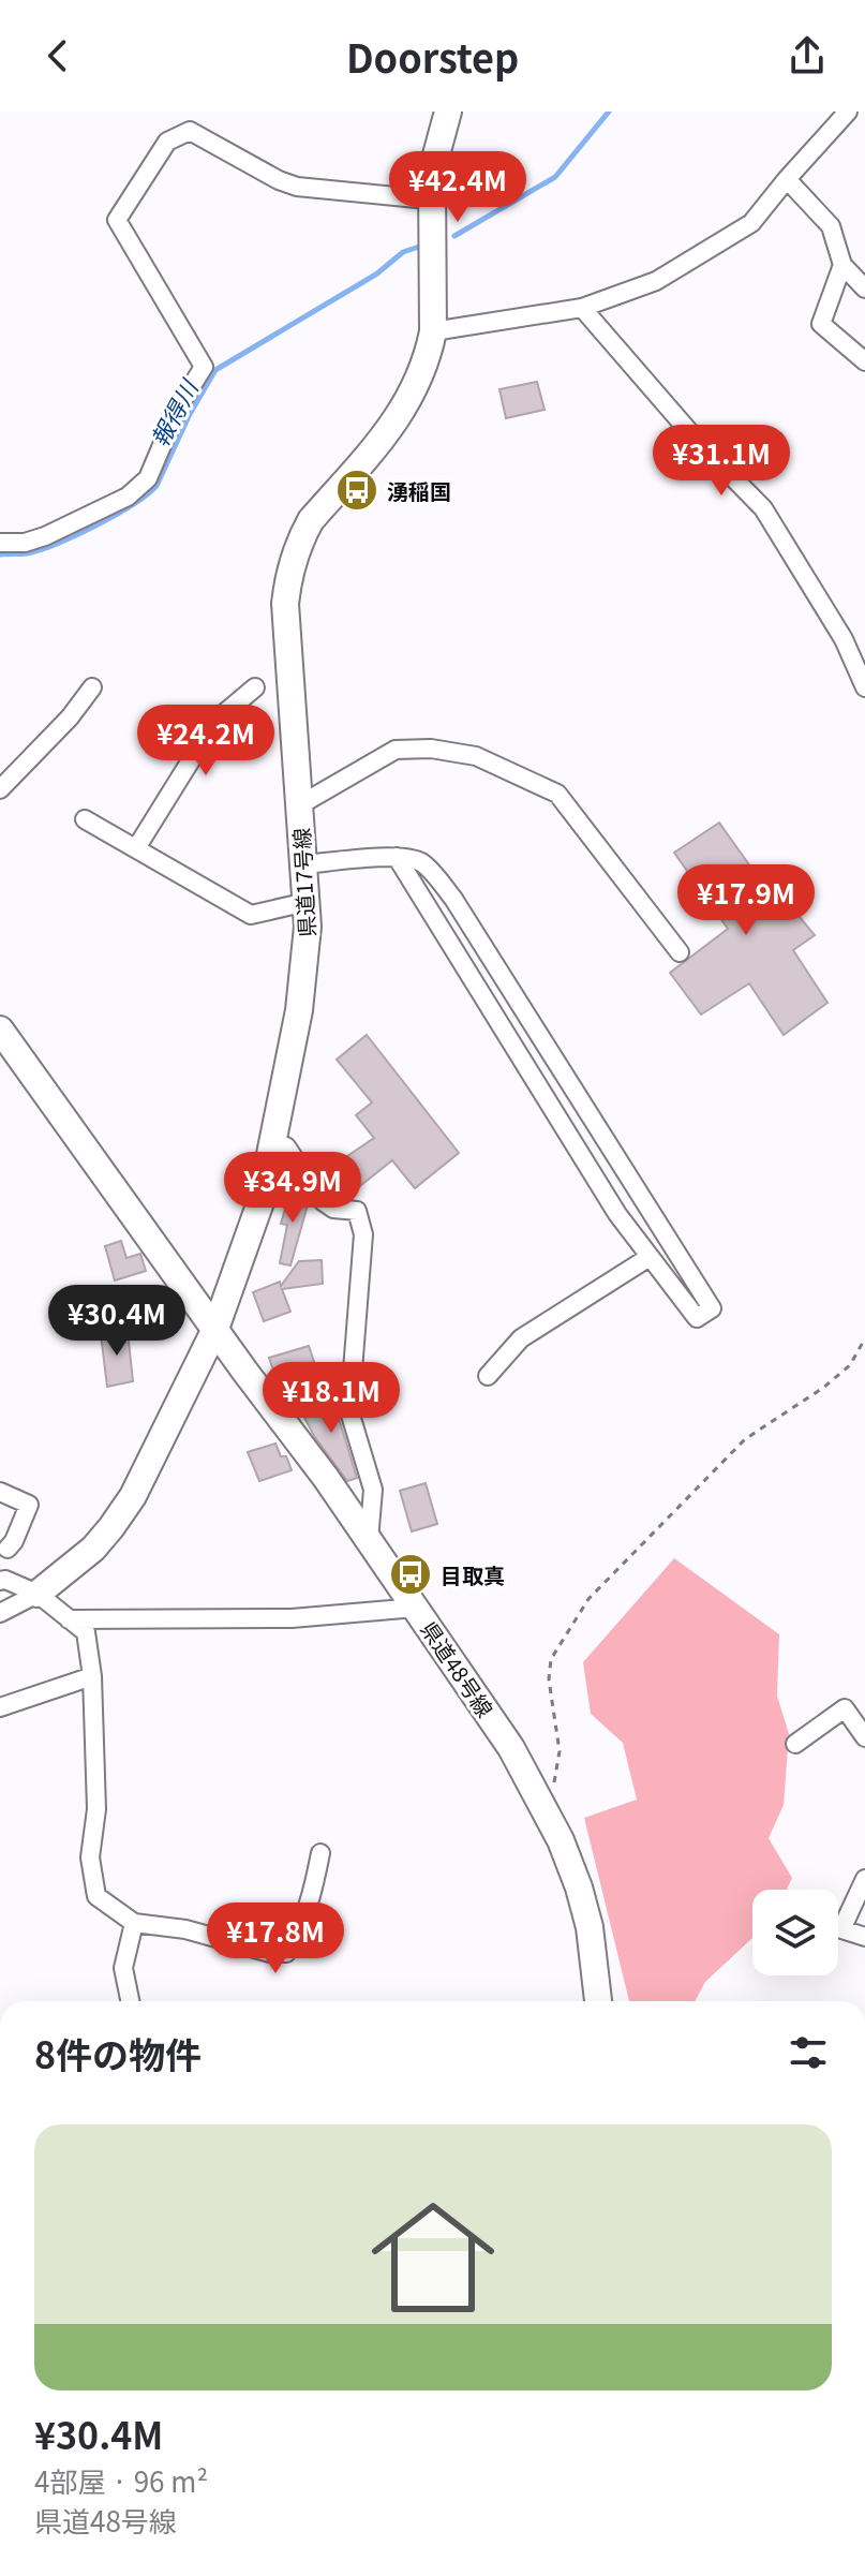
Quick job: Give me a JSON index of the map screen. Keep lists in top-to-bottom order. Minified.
{"streets":{"main road":["県道17号線","県道48号線"]},"crossings":[["県道17号線","県道48号線"]],"water":["報得川"],"places":{"bus stop":["湧稲国","目取真"]},"page":{"header":"Doorstep","price":["¥42.4M","¥31.1M","¥24.2M","¥17.9M","¥34.9M","¥30.4M","¥18.1M","¥17.8M"],"heading":"8件の物件","list":[{"name":"¥30.4M","note":"4部屋 · 96 m² · 県道48号線"}]}}
